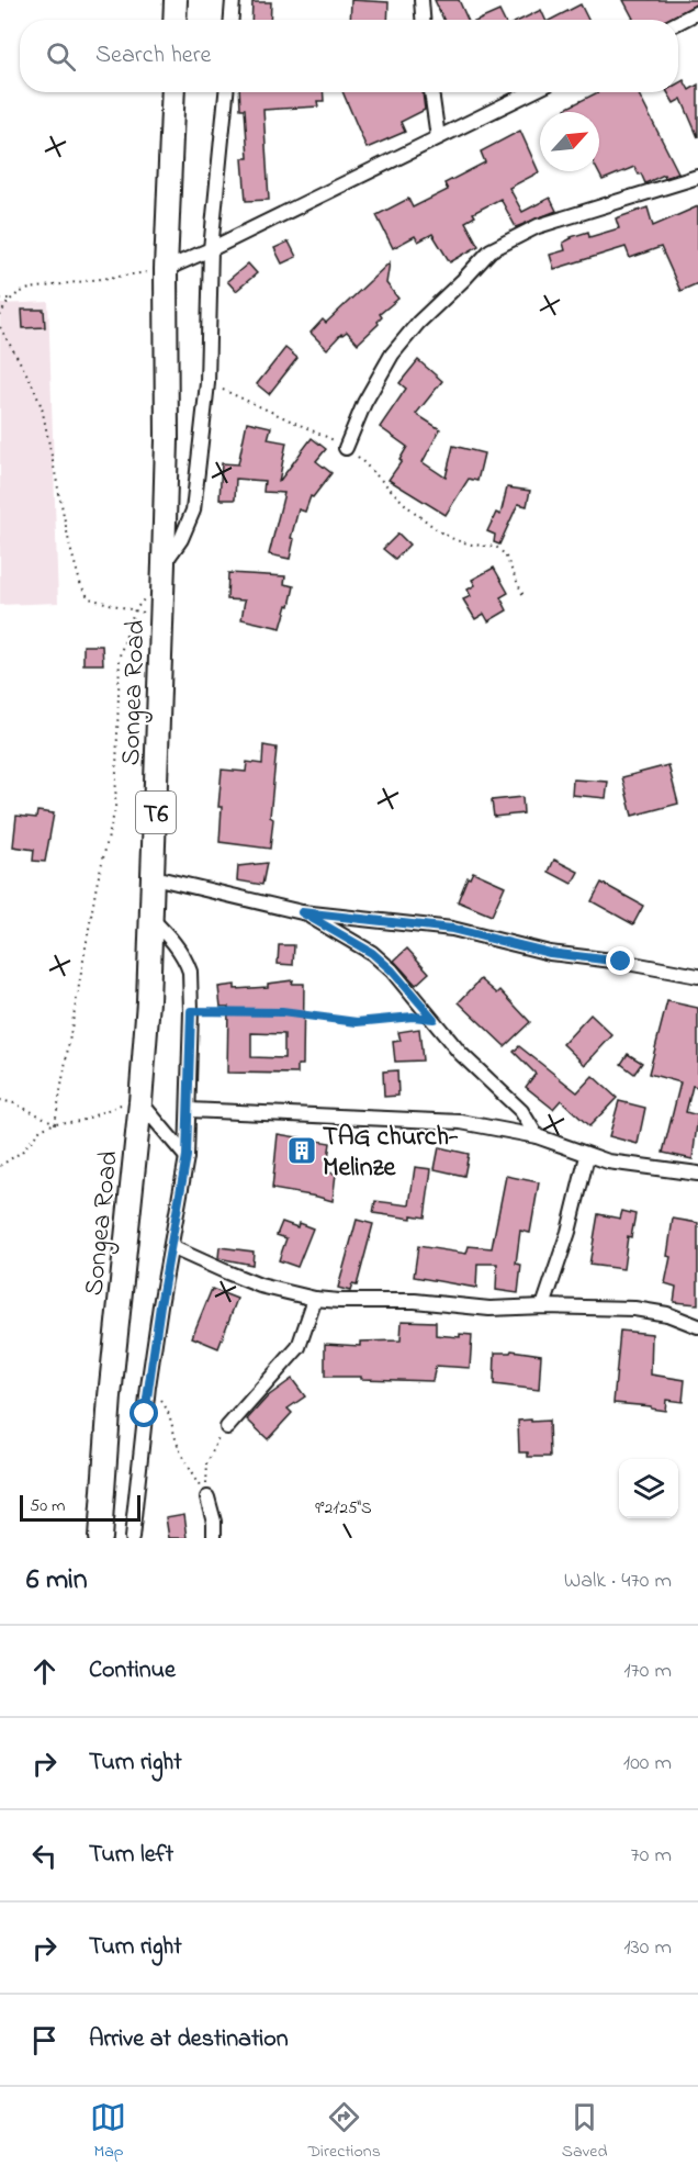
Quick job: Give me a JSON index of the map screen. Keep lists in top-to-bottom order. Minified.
{"streets":{"highway":["Songea Road","T6"]},"places":{"building":["TAG church- Melinze"]},"scale_bar":"50 m","north":"top right","page":{"search":"Search here","scale":"50 m","heading":["6 min","Walk · 470 m"],"list":[["Continue","170 m"],["Turn right","100 m"],["Turn left","70 m"],["Turn right","130 m"],"Arrive at destination"],"nav":["Map","Directions","Saved"]},"coordinates":["9°21'25\"S"]}
